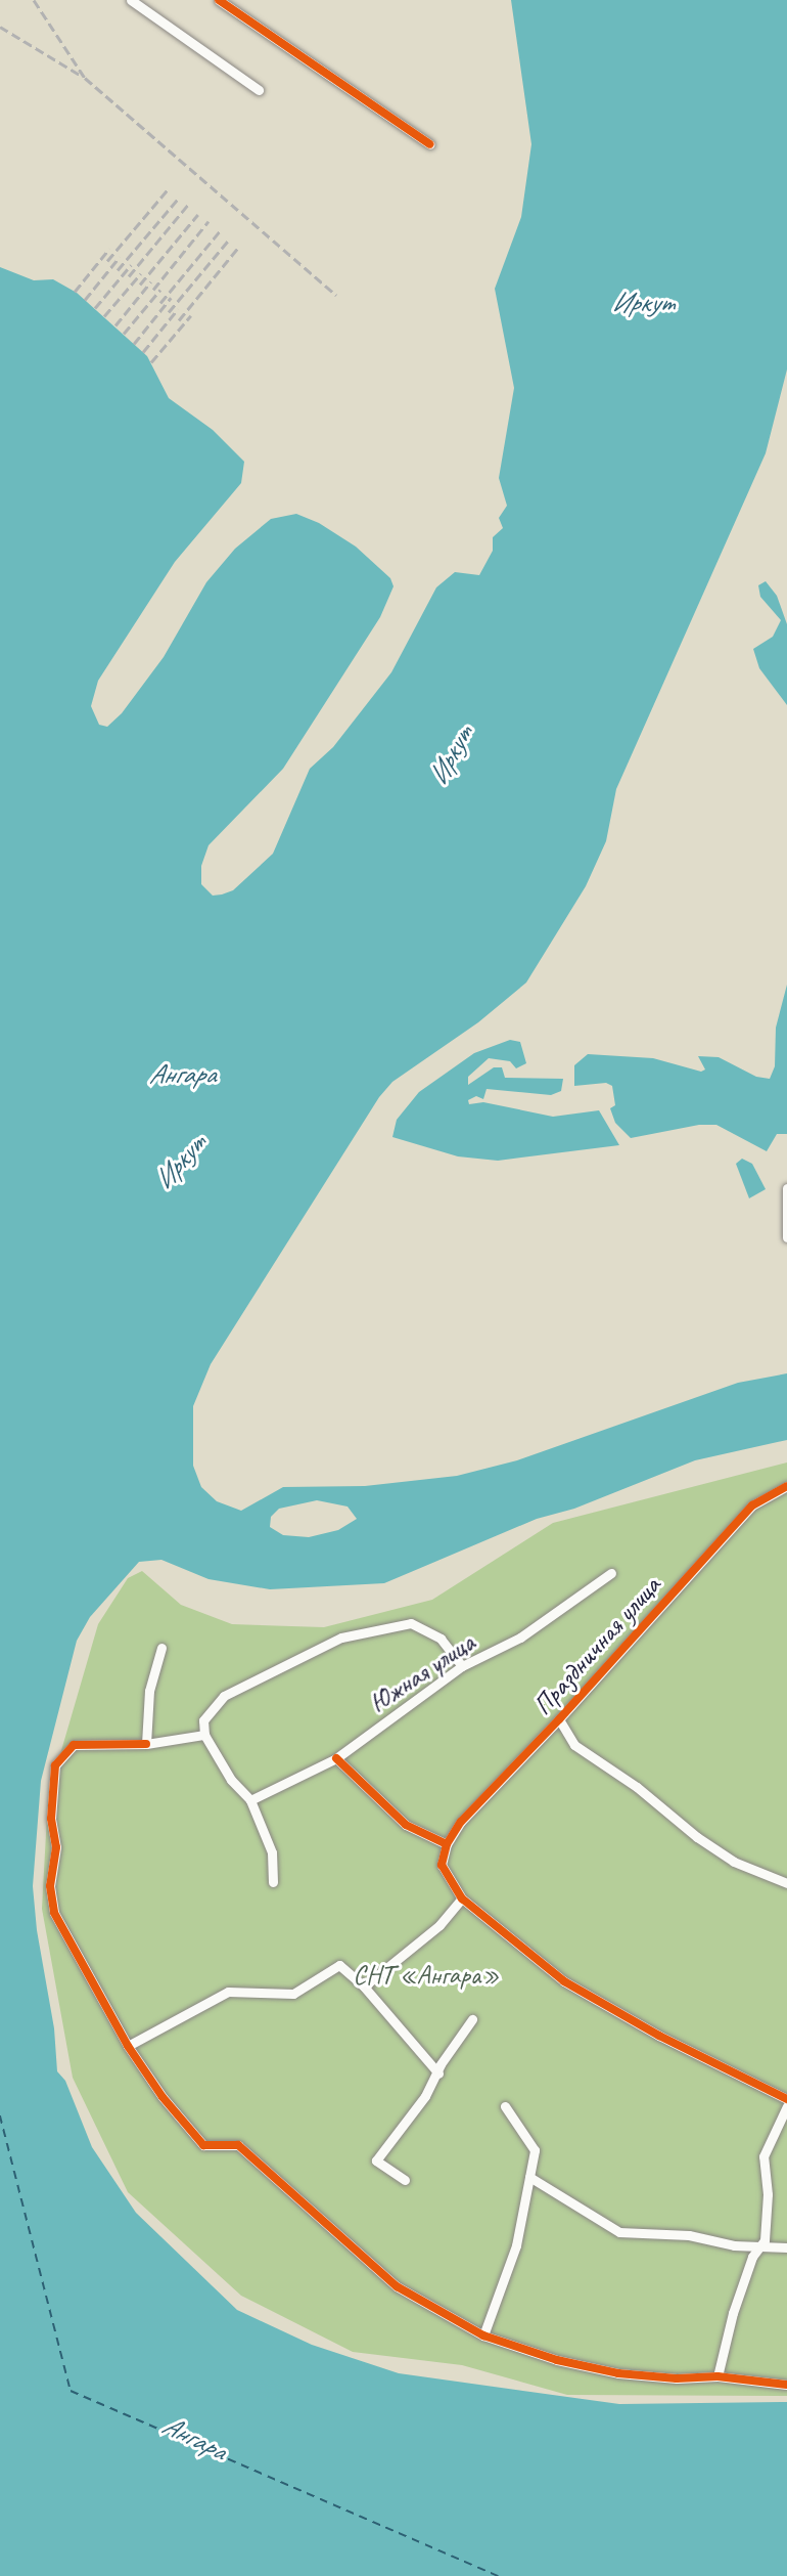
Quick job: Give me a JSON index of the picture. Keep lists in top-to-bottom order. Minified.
{"streets":{"street":["Праздничная улица","Южная улица"]},"water":["Иркут","Ангара"],"parks":["СНТ «Ангара»"]}
